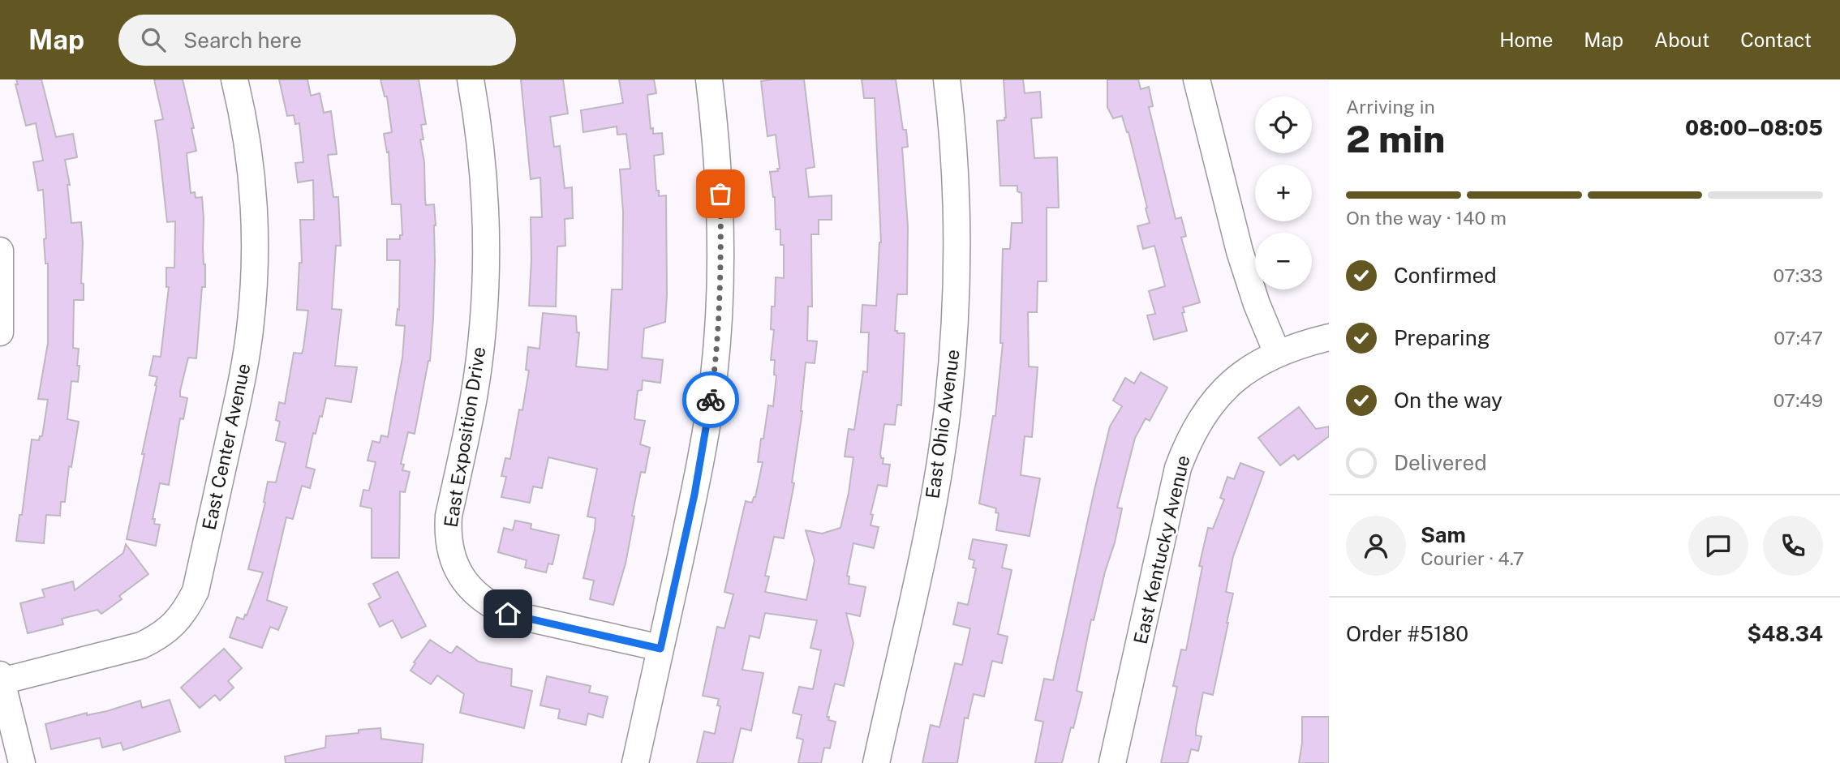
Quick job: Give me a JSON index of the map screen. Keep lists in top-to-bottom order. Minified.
{"streets":{"street":["East Ohio Avenue","East Exposition Drive","East Center Avenue","East Kentucky Avenue"]},"page":{"header":"Map","search":"Search here","nav":["Home","Map","About","Contact"],"heading":["2 min","Arriving in","08:00–08:05"],"panel":["Sam","Courier · 4.7","Order #5180","$48.34"],"map_buttons":["+","−"],"bar":"On the way · 140 m","list":[["Confirmed","07:33"],["Preparing","07:47"],["On the way","07:49"],"Delivered"]}}
